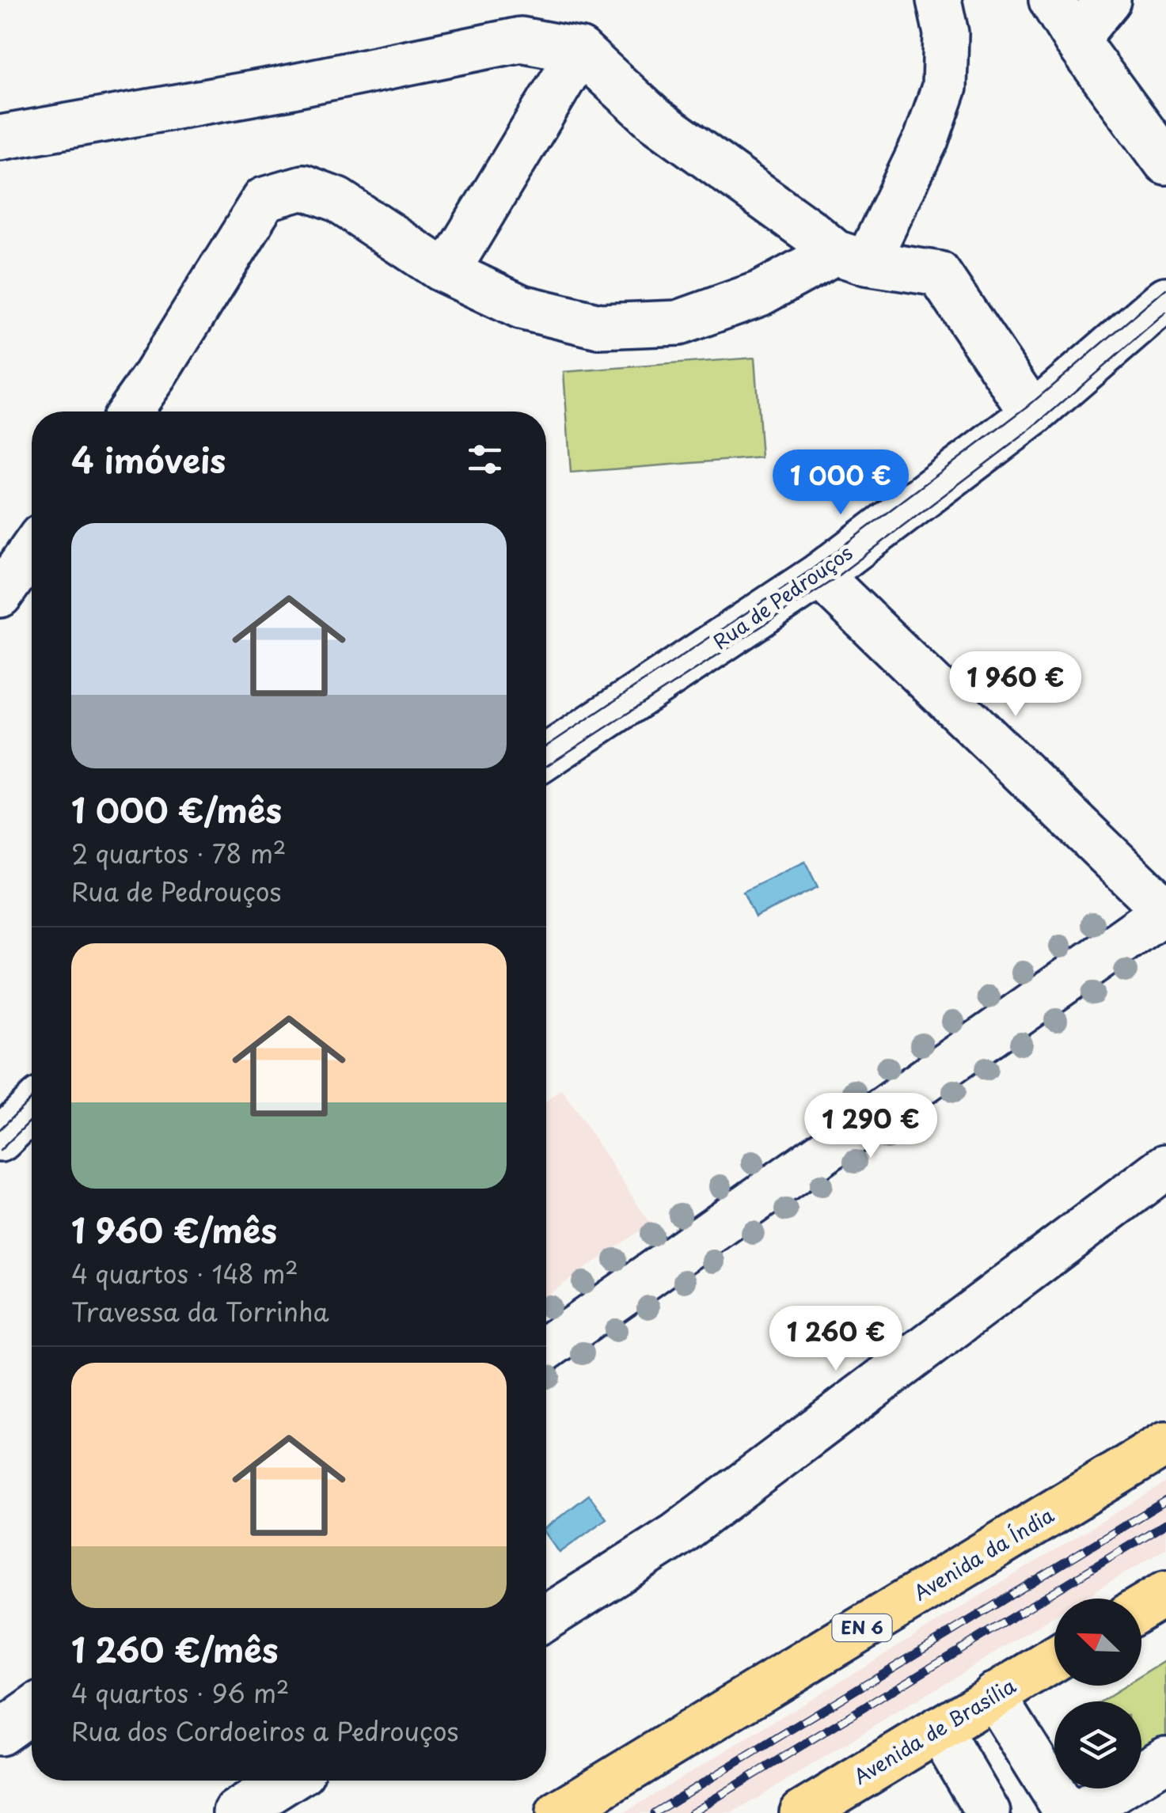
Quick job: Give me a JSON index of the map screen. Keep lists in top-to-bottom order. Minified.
{"streets":{"main road":["Avenida da Índia","EN 6","Avenida de Brasília"],"street":["Rua de Pedrouços"]},"north":"top left","page":{"heading":"4 imóveis","price":["1 000 €","1 960 €","1 290 €","1 260 €"],"list":[{"name":"1 000 €/mês","note":"2 quartos · 78 m² · Rua de Pedrouços"},{"name":"1 960 €/mês","note":"4 quartos · 148 m² · Travessa da Torrinha"},{"name":"1 260 €/mês","note":"4 quartos · 96 m² · Rua dos Cordoeiros a Pedrouços"}]}}
